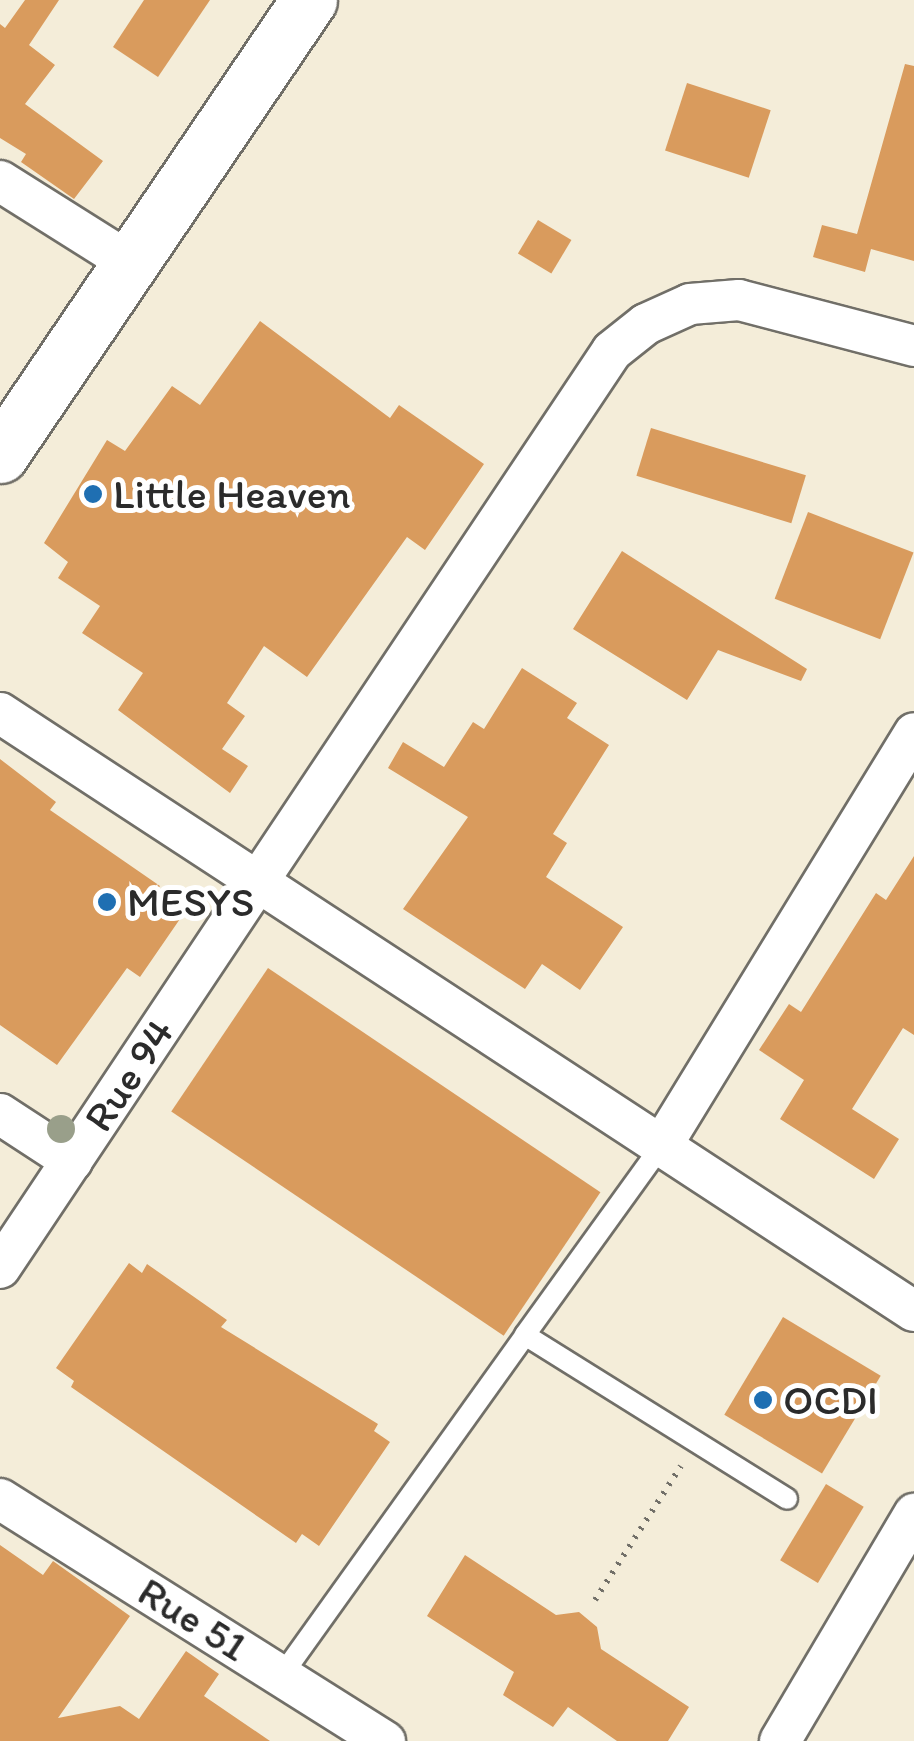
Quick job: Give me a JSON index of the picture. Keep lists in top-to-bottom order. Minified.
{"streets":{"street":["Rue 94","Rue 51"]},"places":["Little Heaven","MESYS","OCDI"]}
